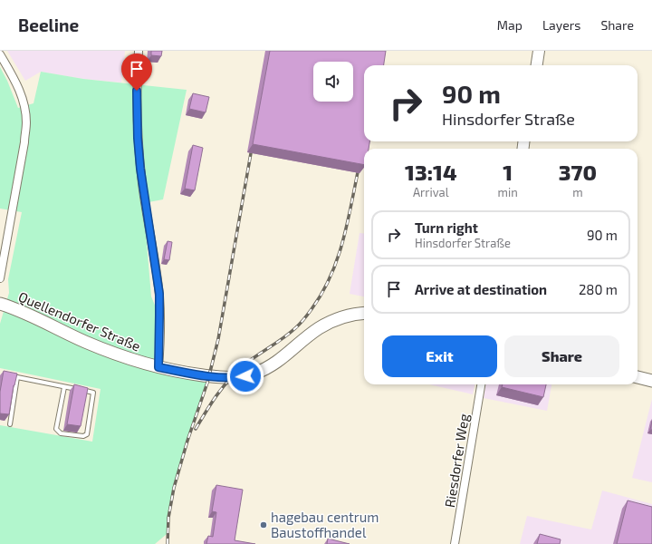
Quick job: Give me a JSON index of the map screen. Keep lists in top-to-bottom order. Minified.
{"streets":{"main road":["Quellendorfer Straße"],"street":["Riesdorfer Weg"]},"places":["hagebau centrum Baustoffhandel"],"page":{"header":"Beeline","nav":["Map","Layers","Share"],"turn":["90 m","Hinsdorfer Straße"],"eta":["13:14","Arrival","1","min","370","m"],"list":[{"name":"Turn right","note":"Hinsdorfer Straße","value":"90 m"},{"name":"Arrive at destination","value":"280 m"}],"buttons":["Exit","Share"]}}
